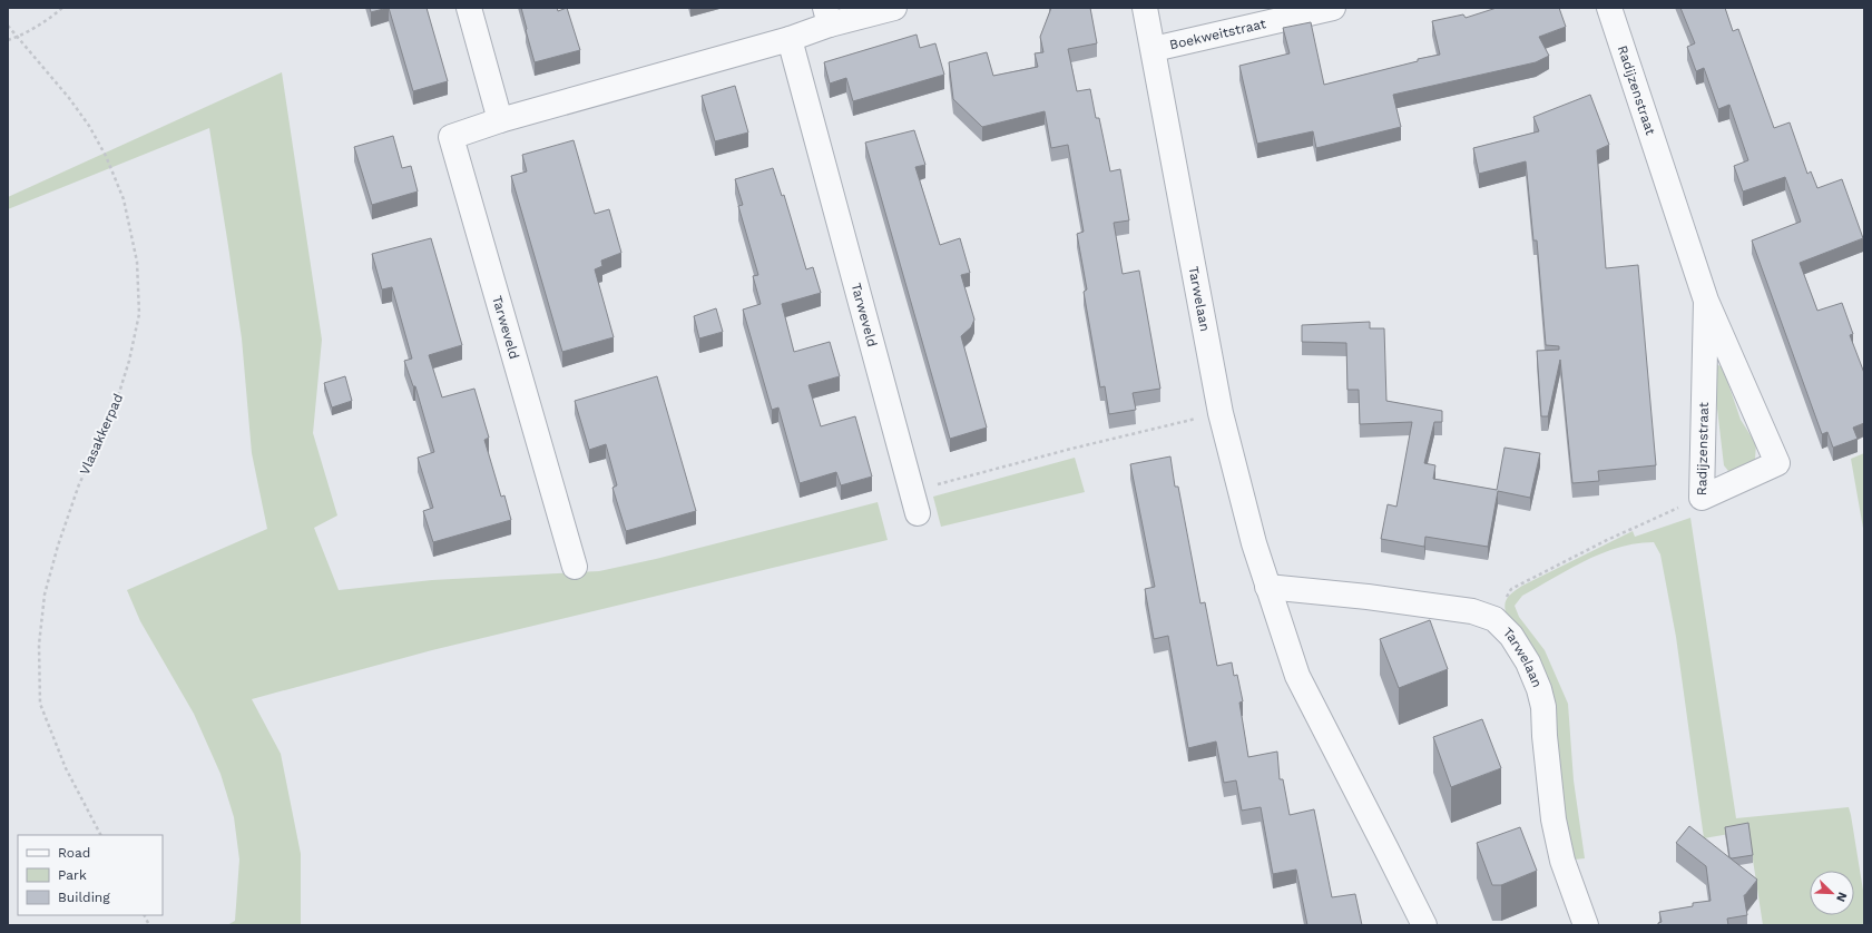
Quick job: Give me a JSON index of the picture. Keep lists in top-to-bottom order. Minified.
{"streets":{"street":["Boekweitstraat","Radijzenstraat","Tarwelaan","Tarweveld"],"path":["Vlasakkerpad"]},"crossings":[["Boekweitstraat","Tarwelaan"]],"legend":["Road","Park","Building"],"north":"bottom right"}
